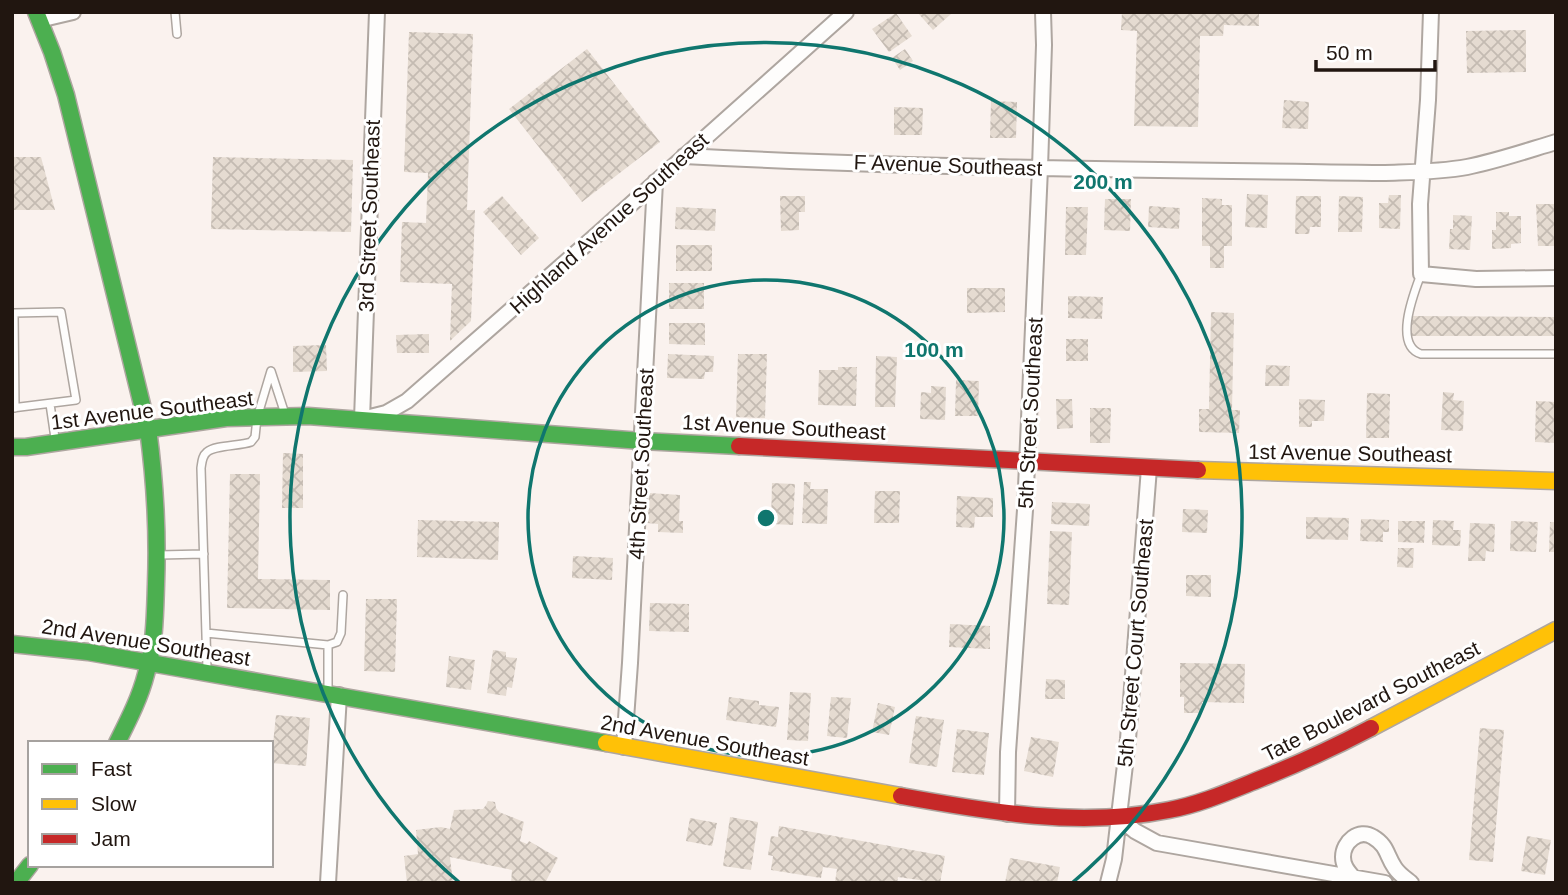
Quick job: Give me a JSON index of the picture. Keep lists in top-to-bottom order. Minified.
{"streets":{"main road":["1st Avenue Southeast","2nd Avenue Southeast","Tate Boulevard Southeast"],"street":["F Avenue Southeast","3rd Street Southeast","Highland Avenue Southeast","5th Street Southeast","4th Street Southeast","5th Street Court Southeast"]},"crossings":[["F Avenue Southeast","Highland Avenue Southeast"],["F Avenue Southeast","5th Street Southeast"],["3rd Street Southeast","Highland Avenue Southeast"],["3rd Street Southeast","1st Avenue Southeast"],["Highland Avenue Southeast","1st Avenue Southeast"],["Highland Avenue Southeast","4th Street Southeast"],["1st Avenue Southeast","5th Street Southeast"],["1st Avenue Southeast","4th Street Southeast"],["1st Avenue Southeast","5th Street Court Southeast"],["5th Street Southeast","2nd Avenue Southeast"],["4th Street Southeast","2nd Avenue Southeast"],["2nd Avenue Southeast","5th Street Court Southeast"],["2nd Avenue Southeast","Tate Boulevard Southeast"],["5th Street Court Southeast","Tate Boulevard Southeast"]],"legend":["Fast","Slow","Jam"],"scale_bar":"50 m","rings":["200 m","100 m"]}
